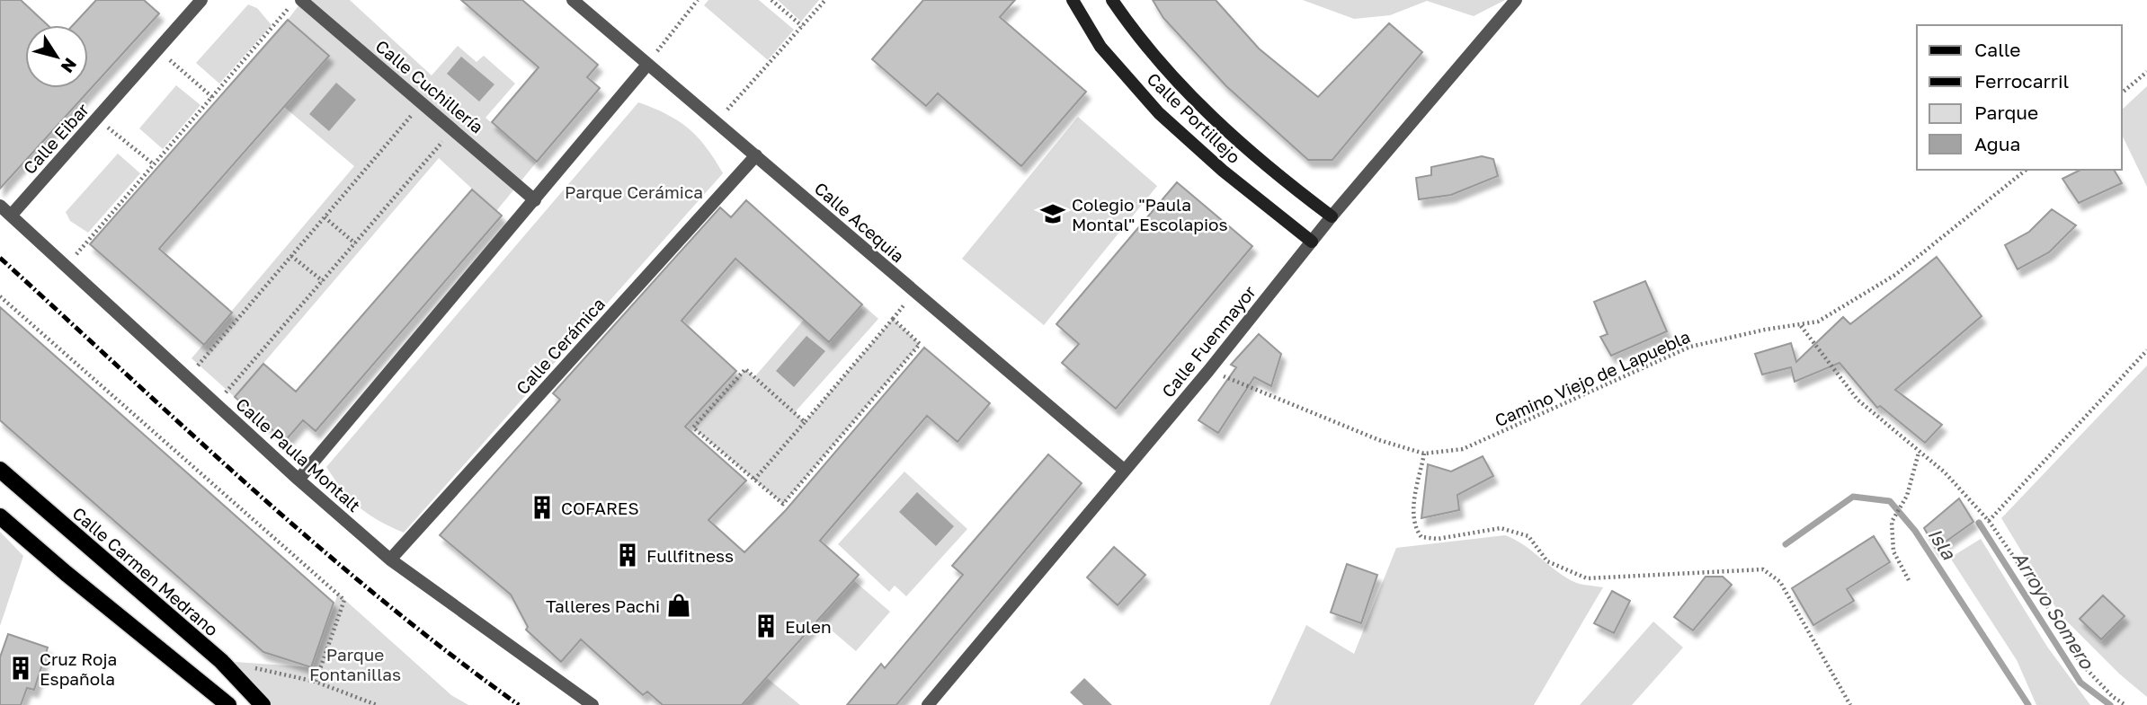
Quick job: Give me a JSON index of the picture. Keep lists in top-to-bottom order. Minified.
{"streets":{"main road":["Calle Portillejo","Calle Carmen Medrano"],"street":["Calle Cuchillería","Calle Eibar","Calle Acequia","Calle Fuenmayor","Calle Cerámica","Calle Paula Montalt"],"path":["Camino Viejo de Lapuebla"]},"crossings":[["Calle Portillejo","Calle Fuenmayor"],["Calle Eibar","Calle Paula Montalt"],["Calle Acequia","Calle Fuenmayor"],["Calle Acequia","Calle Cerámica"],["Calle Fuenmayor","Camino Viejo de Lapuebla"],["Calle Cerámica","Calle Paula Montalt"]],"water":["Isla","Arroyo Somero"],"parks":["Parque Cerámica","Parque Fontanillas"],"places":{"school or university":["Colegio \"Paula Montal\" Escolapios"],"building":["COFARES","Fullfitness","Eulen","Cruz Roja Española"],"shop":["Talleres Pachi"]},"legend":["Calle","Ferrocarril","Parque","Agua"],"north":"bottom right"}
